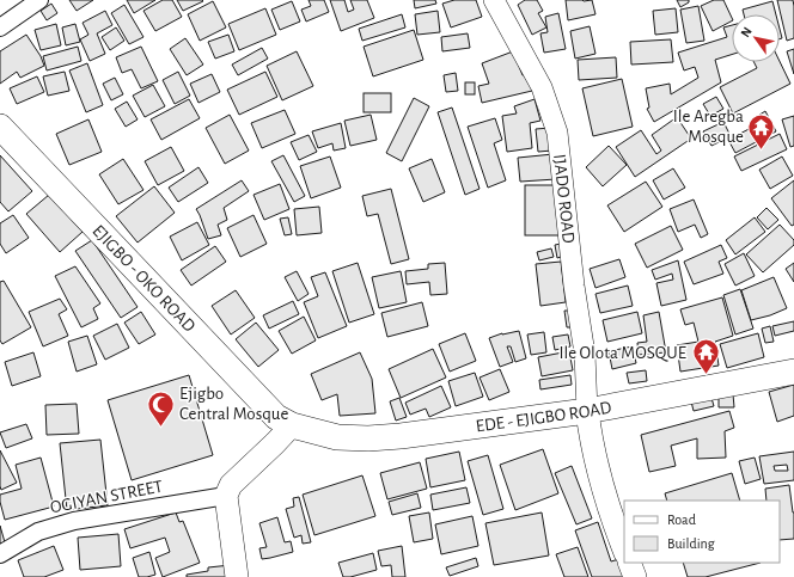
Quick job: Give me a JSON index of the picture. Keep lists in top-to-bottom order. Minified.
{"streets":{"main road":["EJIGBO - OKO ROAD","EDE - EJIGBO ROAD"],"street":["IJADO ROAD","OGIYAN STREET"]},"crossings":[["IJADO ROAD","EDE - EJIGBO ROAD"],["EJIGBO - OKO ROAD","EDE - EJIGBO ROAD"]],"places":{"temple":["Ile Aregba Mosque","Ile Olota MOSQUE"],"mosque":["Ejigbo Central Mosque"]},"legend":["Road","Building"],"north":"top left"}
